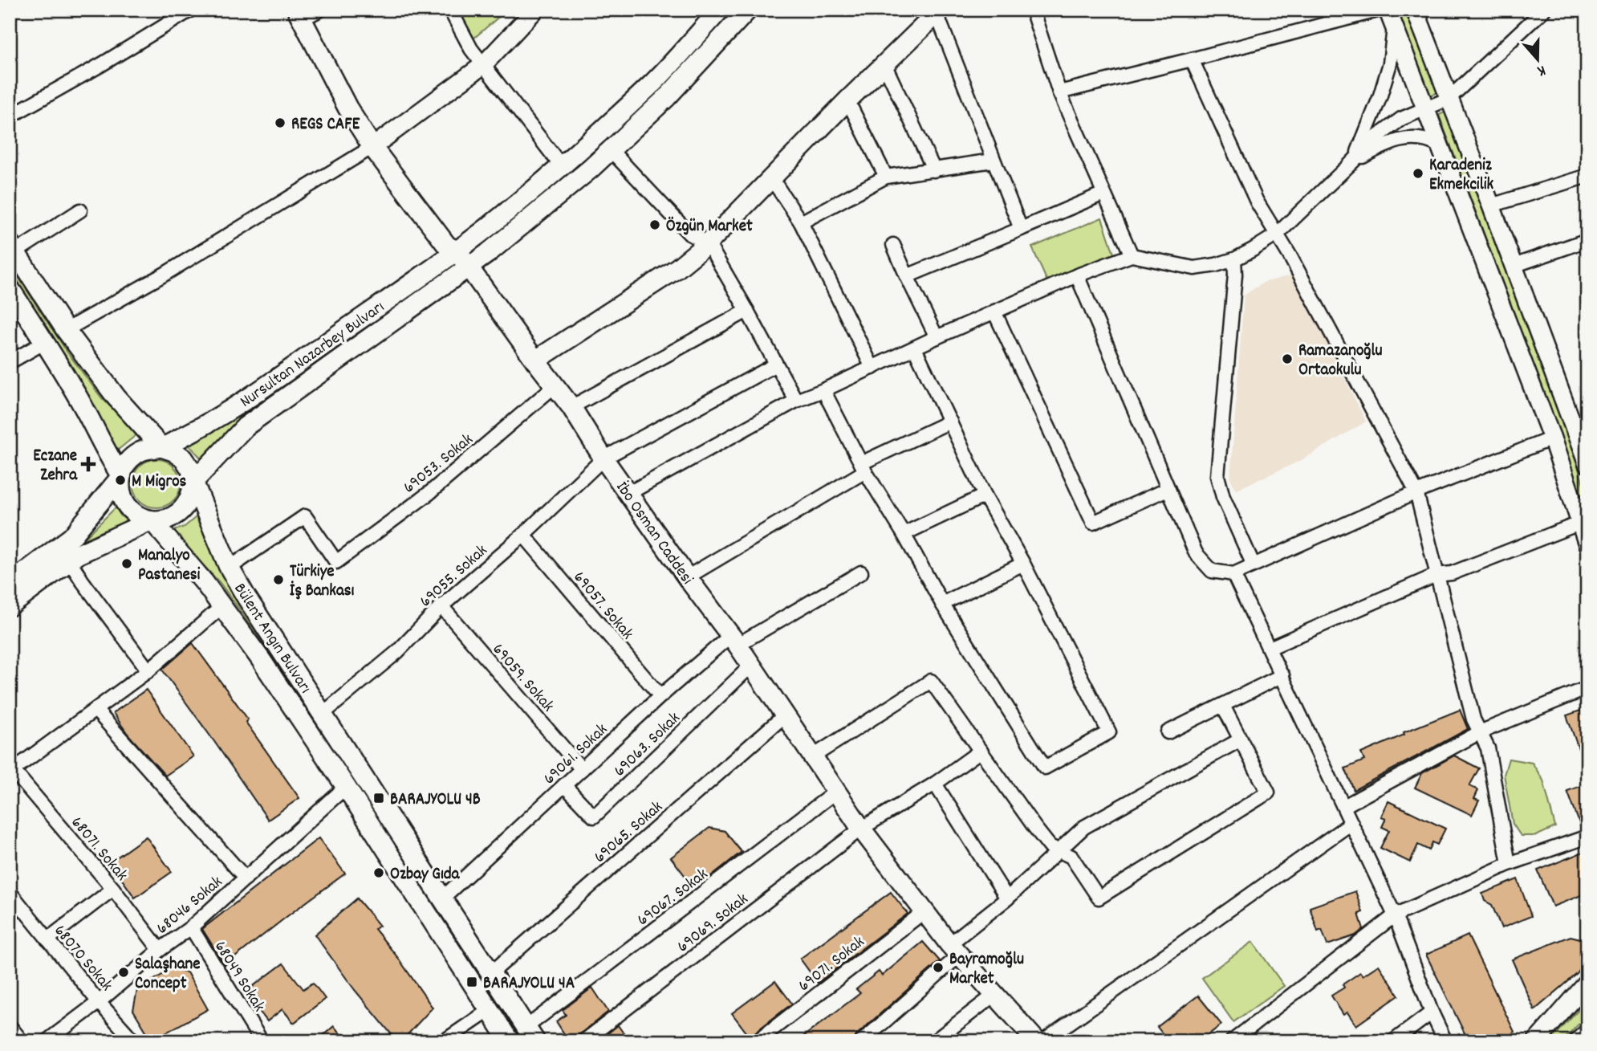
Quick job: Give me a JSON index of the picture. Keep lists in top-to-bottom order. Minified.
{"streets":{"main road":["Nursultan Nazarbey Bulvarı","İbo Osman Caddesi","Bülent Angın Bulvarı"],"street":["69053. Sokak","69055. Sokak","69057. Sokak","69059. Sokak","69063. Sokak","69061. Sokak","69065. Sokak","68071. Sokak","69067. Sokak","68046 Sokak","69069. Sokak","68070 Sokak","69071. Sokak","68049 Sokak"]},"crossings":[["Nursultan Nazarbey Bulvarı","İbo Osman Caddesi"],["Nursultan Nazarbey Bulvarı","Bülent Angın Bulvarı"],["69053. Sokak","İbo Osman Caddesi"],["69053. Sokak","Bülent Angın Bulvarı"],["İbo Osman Caddesi","69055. Sokak"],["İbo Osman Caddesi","69063. Sokak"],["İbo Osman Caddesi","69061. Sokak"],["İbo Osman Caddesi","69065. Sokak"],["İbo Osman Caddesi","69067. Sokak"],["İbo Osman Caddesi","69069. Sokak"],["İbo Osman Caddesi","69071. Sokak"],["69055. Sokak","69057. Sokak"],["69055. Sokak","Bülent Angın Bulvarı"],["69055. Sokak","69059. Sokak"],["69057. Sokak","69061. Sokak"],["Bülent Angın Bulvarı","69061. Sokak"],["Bülent Angın Bulvarı","69065. Sokak"],["Bülent Angın Bulvarı","69067. Sokak"],["Bülent Angın Bulvarı","68046 Sokak"],["69059. Sokak","69061. Sokak"],["69063. Sokak","69061. Sokak"],["68071. Sokak","68046 Sokak"],["68046 Sokak","68070 Sokak"],["68046 Sokak","68049 Sokak"]],"places":{"other":["REGS CAFE","Karadeniz Ekmekcilik","Özgün Market","Ramazanoğlu Ortaokulu","M Migros","Manalyo Pastanesi","Türkiye İş Bankası","Ozbay Gıda","Bayramoğlu Market","Salaşhane Concept"],"health":["Eczane Zehra"],"transit":["BARAJYOLU 4B","BARAJYOLU 4A"]},"north":"bottom"}
